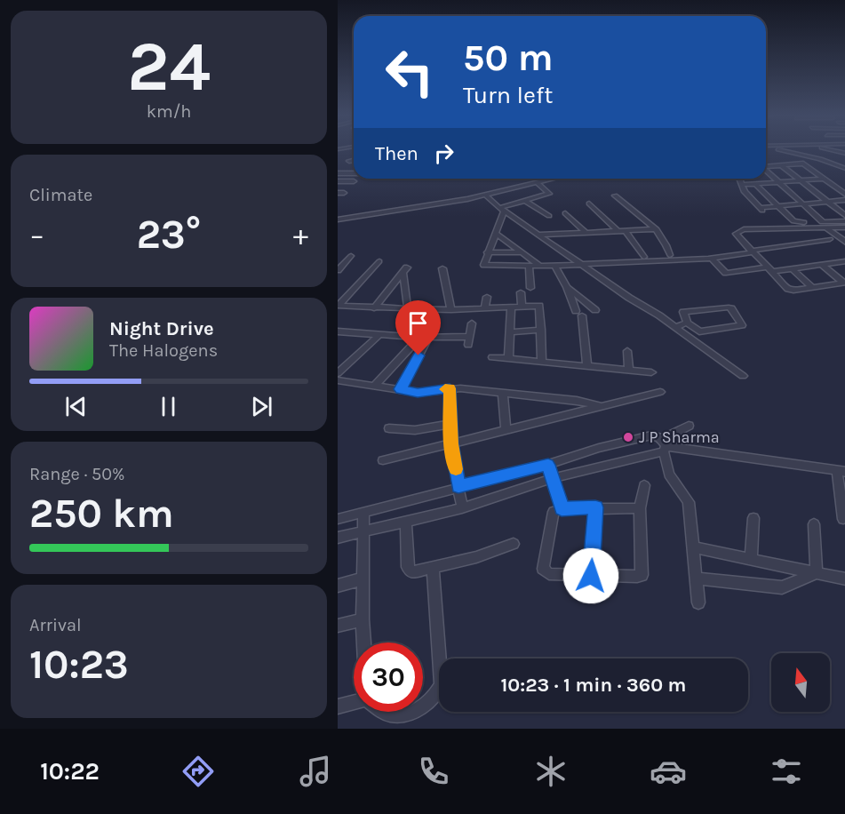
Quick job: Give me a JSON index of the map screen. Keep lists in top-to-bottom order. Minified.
{"places":["J P Sharma"],"north":"top","page":{"tile":[["24","km/h"],"Climate",["Range · 50%","250 km"],["Arrival","10:23"]],"turn":["50 m","Turn left"],"then":"Then","heat":["−","23°","+"],"song":["Night Drive","The Halogens"],"limit":"30","trip":"10:23 · 1 min · 360 m","tabs":"10:22"}}
